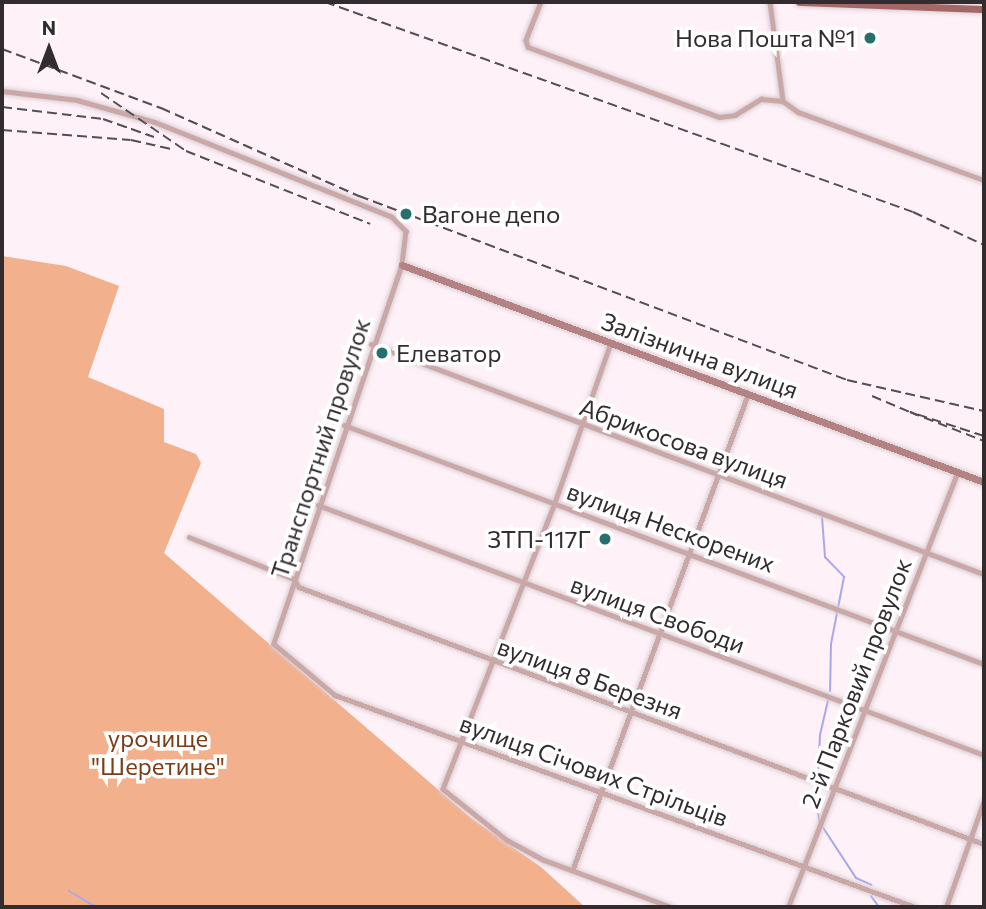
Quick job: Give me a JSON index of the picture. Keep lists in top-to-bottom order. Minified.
{"streets":{"street":["Залізнична вулиця","Абрикосова вулиця","Транспортний провулок","вулиця Нескорених","вулиця Свободи","вулиця 8 Березня","2-й Парковий провулок","вулиця Січових Стрільців"]},"crossings":[["Залізнична вулиця","Транспортний провулок"],["Залізнична вулиця","2-й Парковий провулок"],["Абрикосова вулиця","Транспортний провулок"],["Абрикосова вулиця","2-й Парковий провулок"],["Транспортний провулок","вулиця Нескорених"],["Транспортний провулок","вулиця Свободи"],["Транспортний провулок","вулиця 8 Березня"],["Транспортний провулок","вулиця Січових Стрільців"],["вулиця Нескорених","2-й Парковий провулок"],["вулиця Свободи","2-й Парковий провулок"],["вулиця 8 Березня","2-й Парковий провулок"],["2-й Парковий провулок","вулиця Січових Стрільців"]],"parks":["урочище \"Шеретине\""],"places":["Нова Пошта №1","Вагоне депо","Елеватор","ЗТП-117Г"],"north":"top"}
